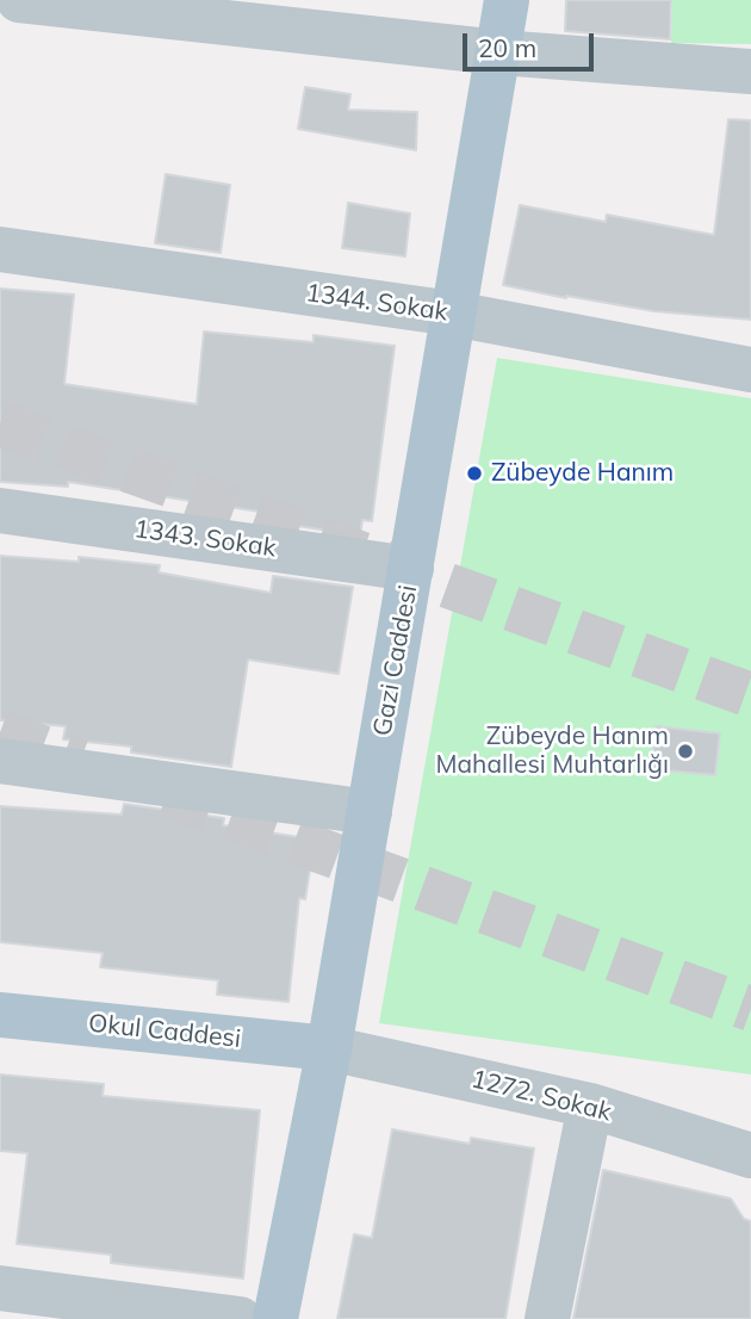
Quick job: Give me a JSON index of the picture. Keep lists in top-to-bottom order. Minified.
{"streets":{"main road":["Gazi Caddesi","Okul Caddesi"],"street":["1344. Sokak","1343. Sokak","1272. Sokak"]},"crossings":[["1344. Sokak","Gazi Caddesi"],["1343. Sokak","Gazi Caddesi"],["Gazi Caddesi","Okul Caddesi"],["Gazi Caddesi","1272. Sokak"],["Okul Caddesi","1272. Sokak"]],"places":["Zübeyde Hanım","Zübeyde Hanım Mahallesi Muhtarlığı"],"scale_bar":"20 m"}
